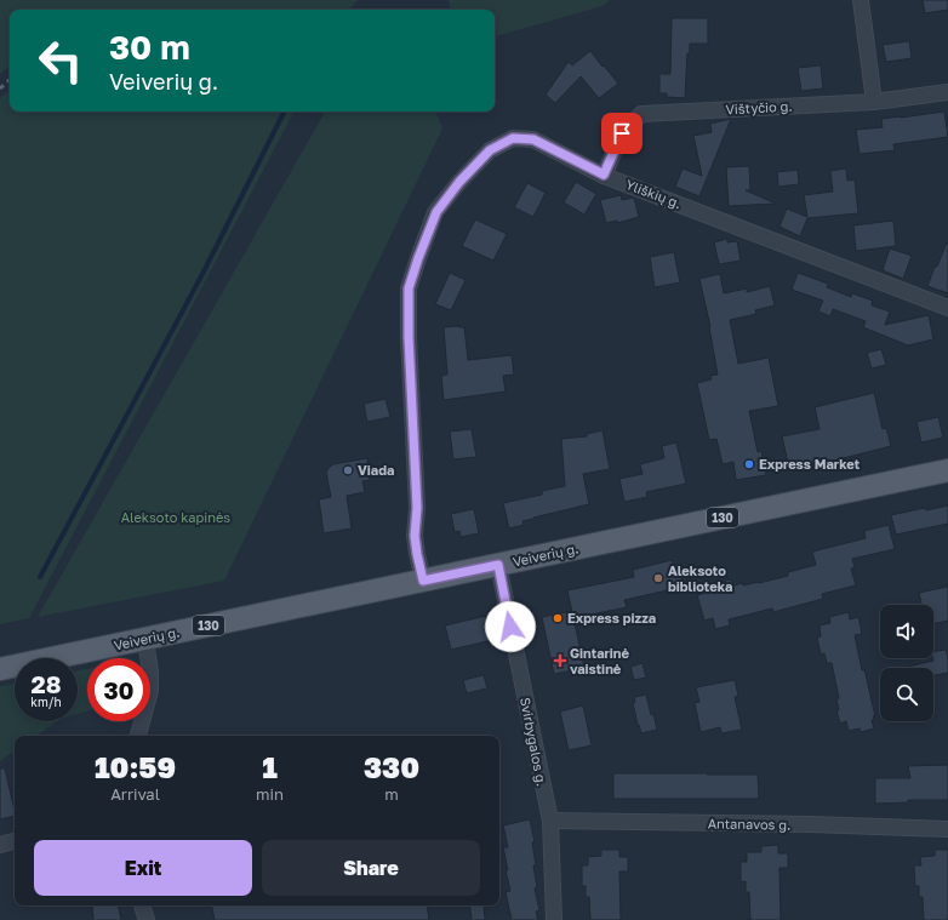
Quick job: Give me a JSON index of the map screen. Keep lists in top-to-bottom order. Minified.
{"streets":{"main road":["130","Veiverių g."],"street":["Vištyčio g.","Yliškių g.","Svirbygalos g.","Antanavos g."]},"crossings":[["Vištyčio g.","Yliškių g."],["Yliškių g.","Veiverių g."],["Veiverių g.","Svirbygalos g."],["Svirbygalos g.","Antanavos g."]],"parks":["Aleksoto kapinės"],"places":{"other":["Express Market","Viada","Aleksoto biblioteka","Express pizza"],"health":["Gintarinė vaistinė"]},"page":{"turn":["30 m","Veiverių g."],"speed":"28 km/h","limit":"30","eta":["10:59","Arrival","1","min","330","m"],"buttons":["Exit","Share"]}}
